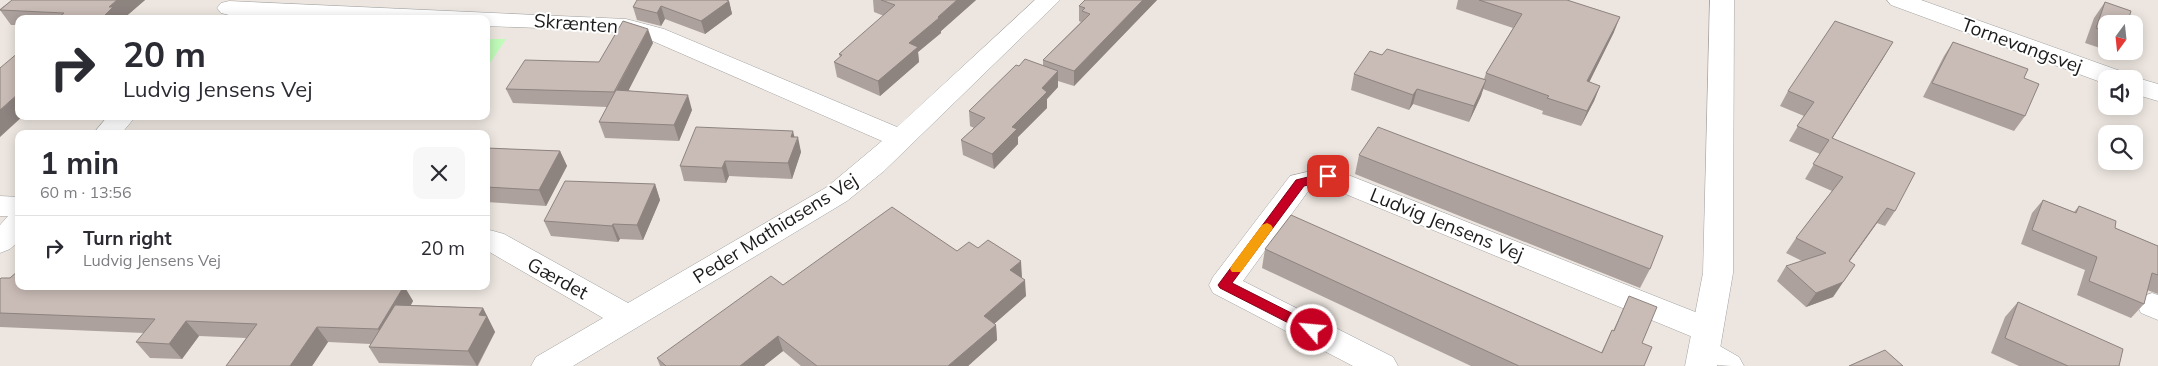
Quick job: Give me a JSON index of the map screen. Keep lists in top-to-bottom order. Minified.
{"streets":{"street":["Skrænten","Tornevangsvej","Ludvig Jensens Vej","Peder Mathiasens Vej","Gærdet"]},"crossings":[["Skrænten","Peder Mathiasens Vej"],["Peder Mathiasens Vej","Gærdet"]],"north":"bottom","page":{"turn":["20 m","Ludvig Jensens Vej"],"heading":["1 min","60 m · 13:56"],"list":[{"name":"Turn right","note":"Ludvig Jensens Vej","value":"20 m"}]}}
